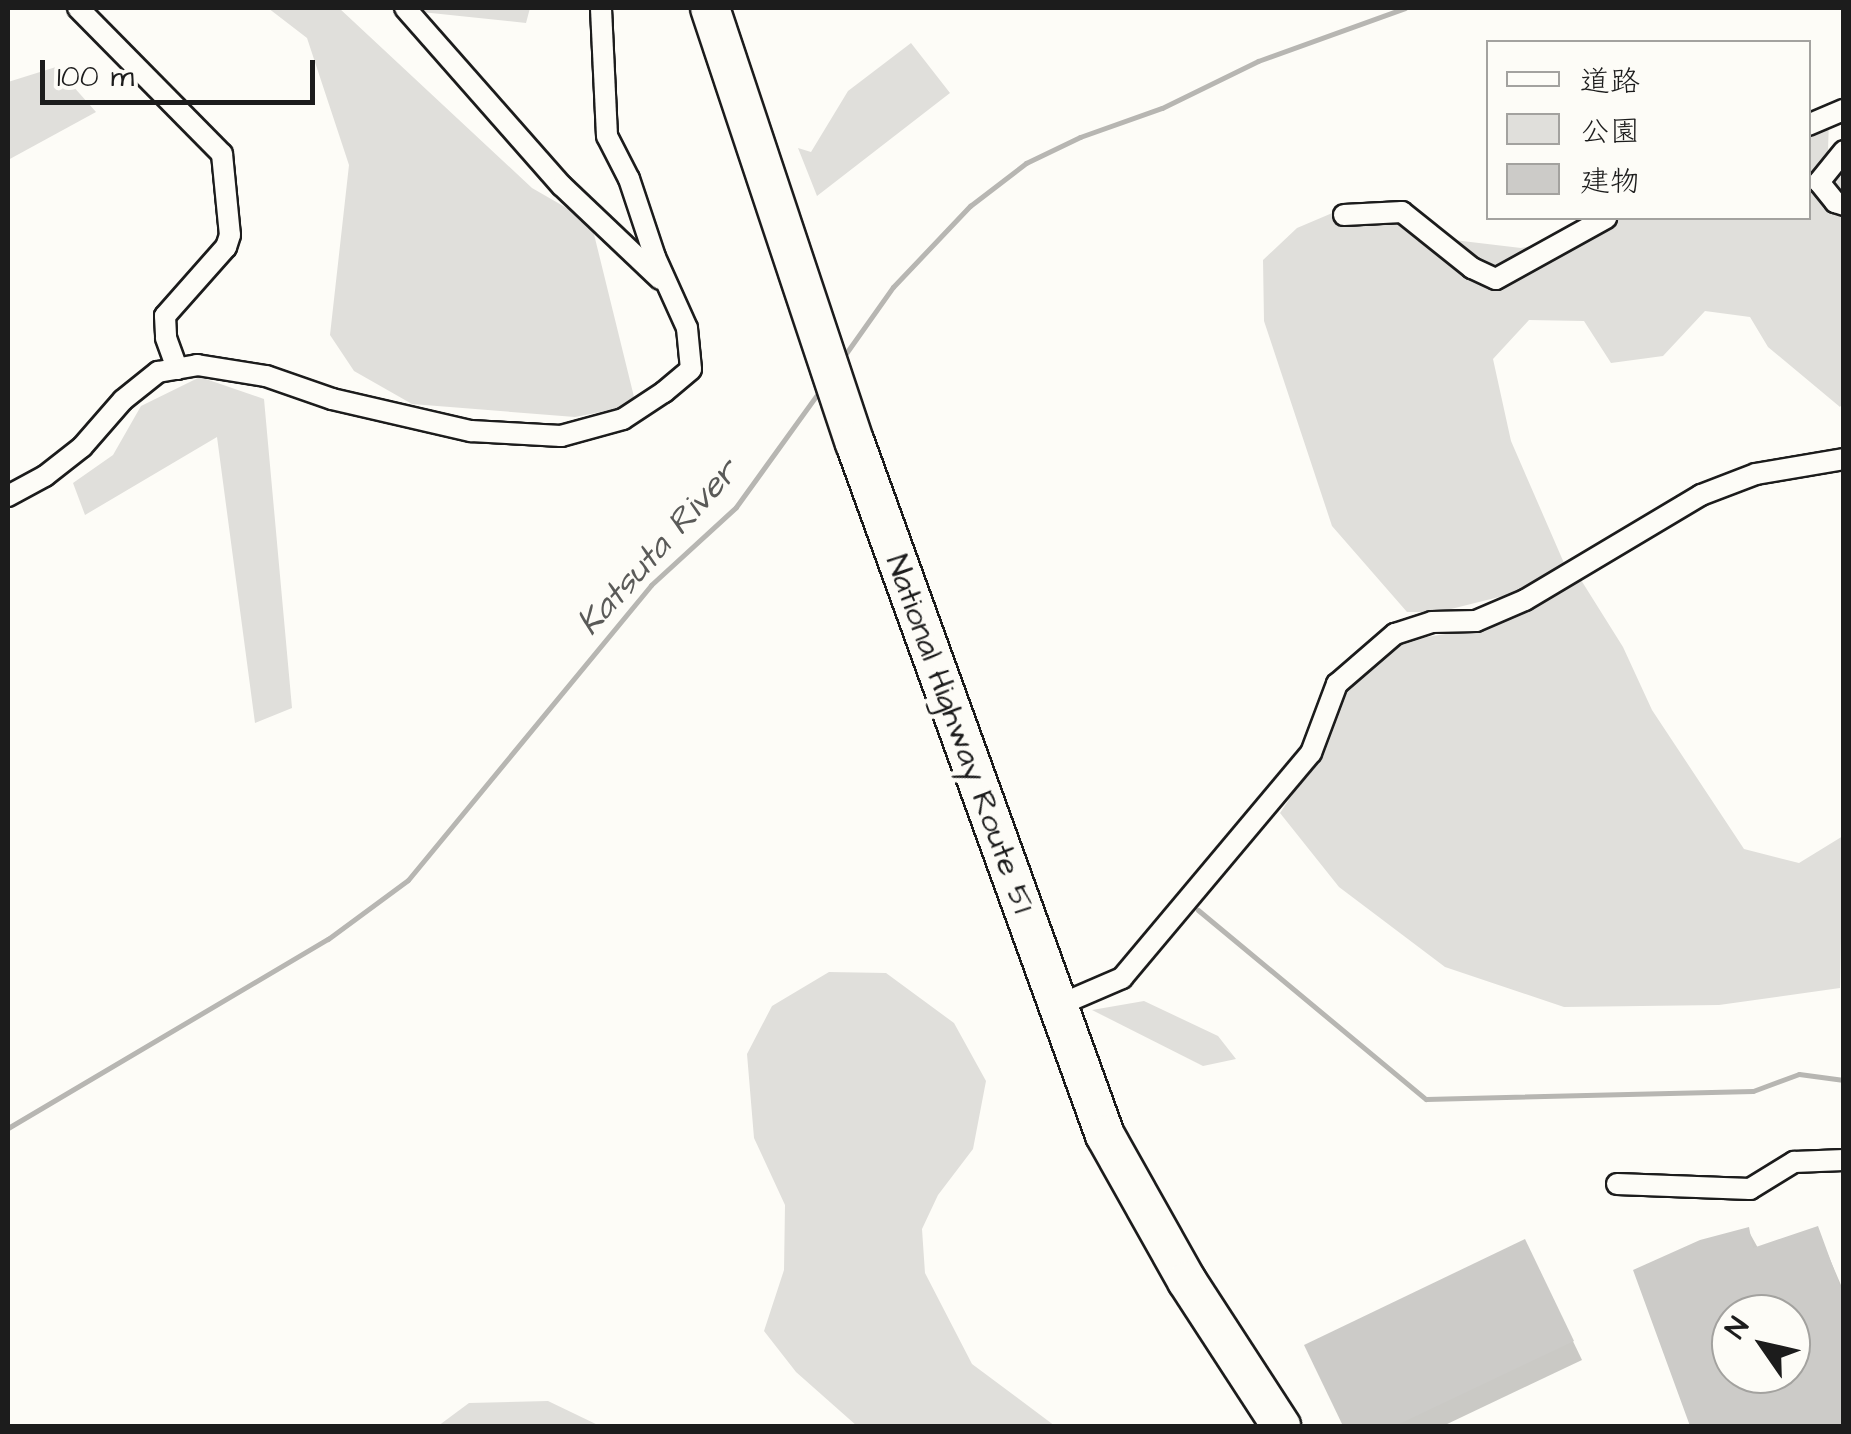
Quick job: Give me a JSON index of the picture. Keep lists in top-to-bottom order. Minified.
{"streets":{"highway":["National Highway Route 51"]},"water":["Katsuta River"],"legend":["道路","公園","建物"],"scale_bar":"100 m","north":"top left"}
